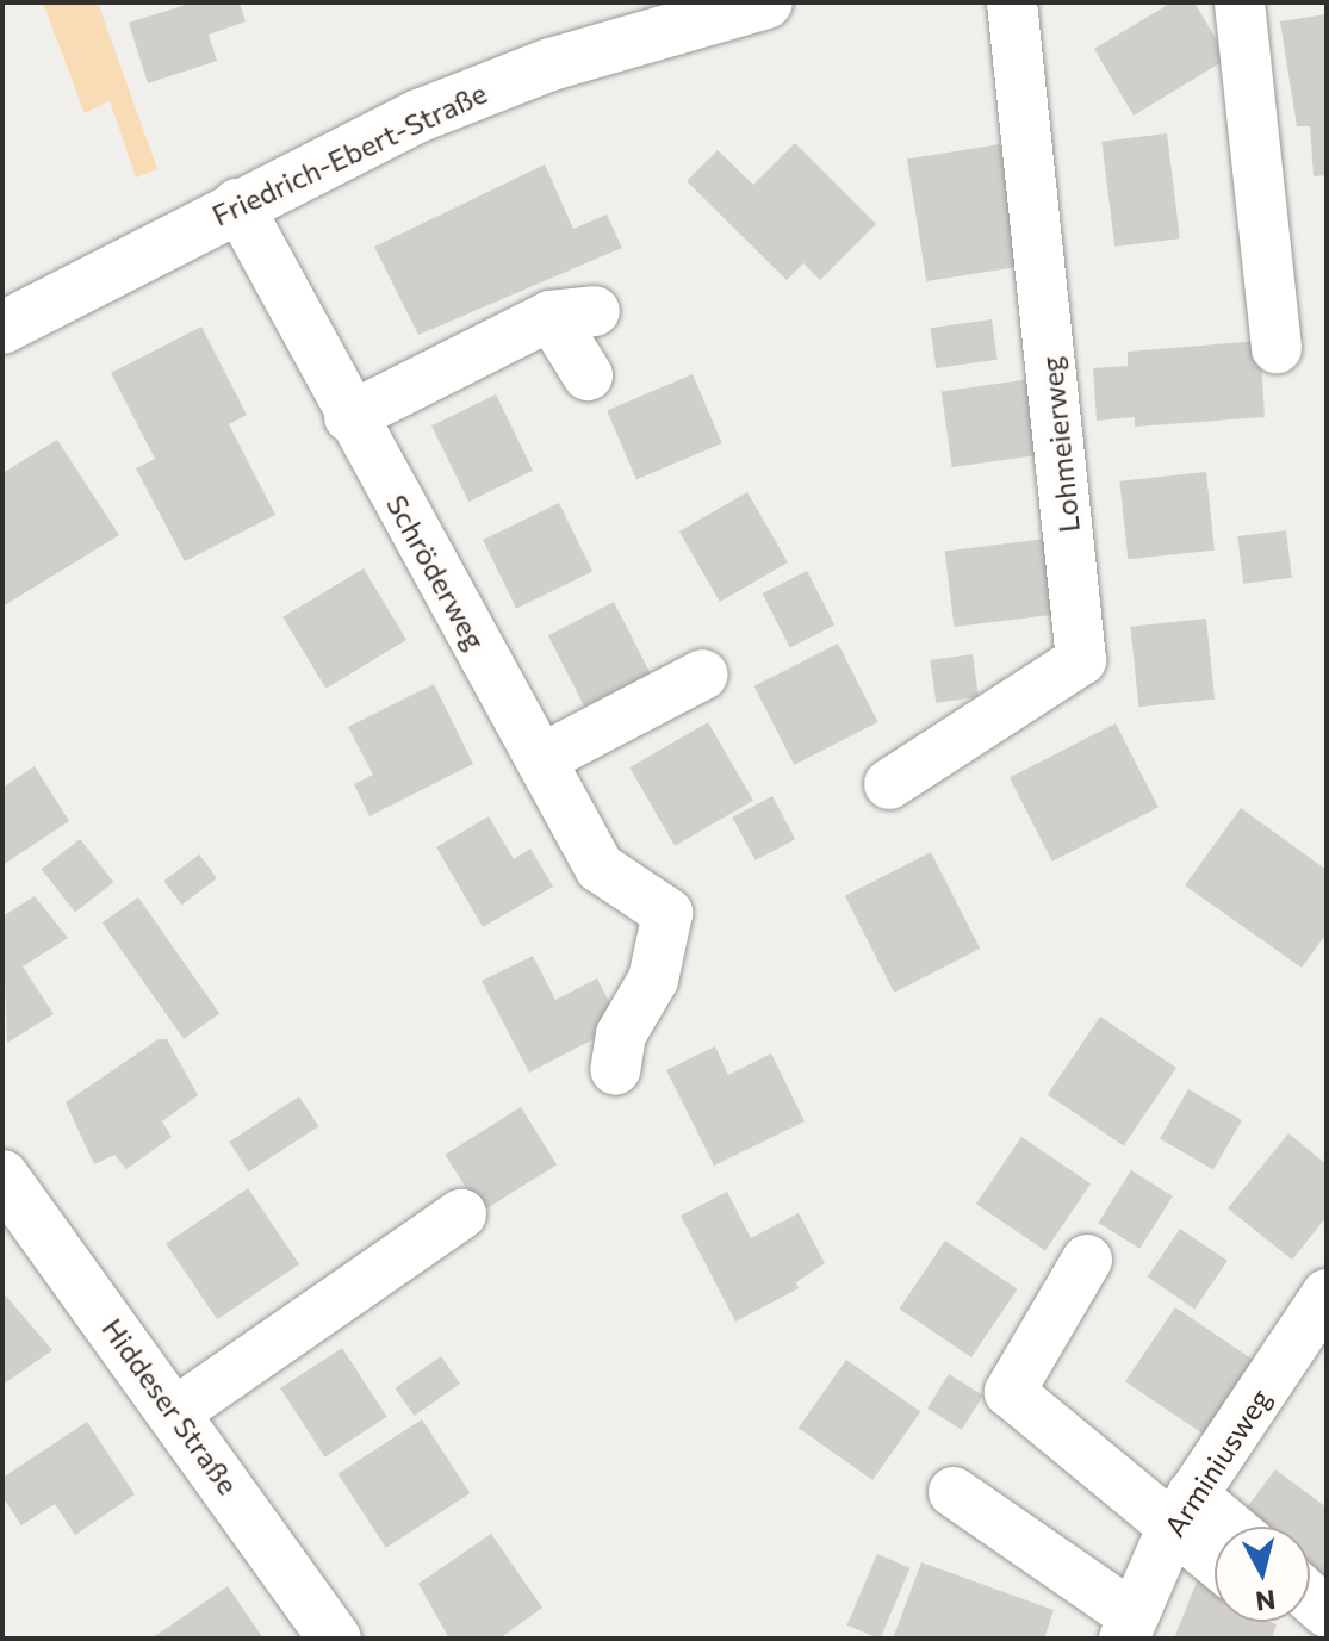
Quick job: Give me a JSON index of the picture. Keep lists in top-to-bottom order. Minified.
{"streets":{"main road":["Friedrich-Ebert-Straße","Hiddeser Straße"],"street":["Lohmeierweg","Schröderweg","Arminiusweg"]},"crossings":[["Friedrich-Ebert-Straße","Schröderweg"]],"north":"bottom"}
